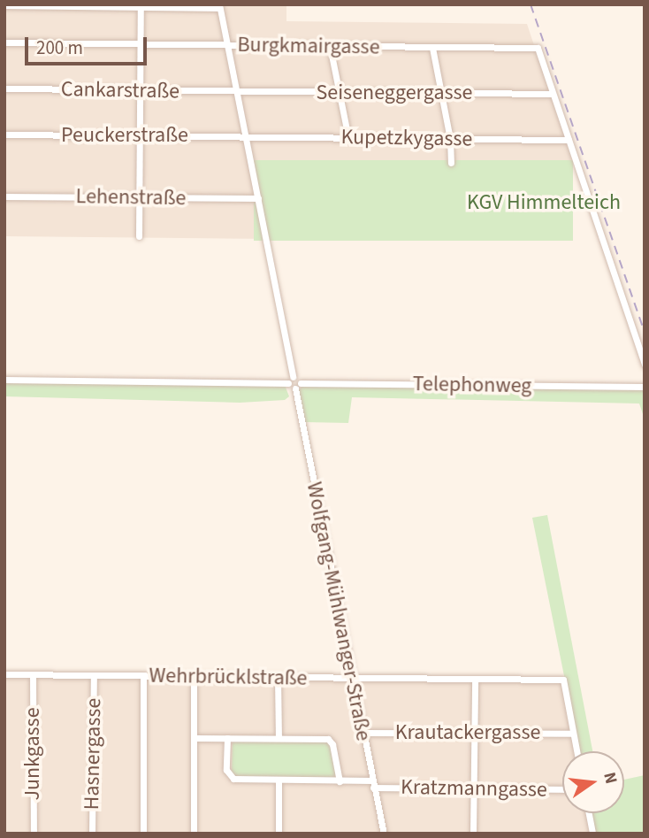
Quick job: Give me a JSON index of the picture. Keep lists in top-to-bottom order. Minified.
{"streets":{"street":["Burgkmairgasse","Cankarstraße","Seiseneggergasse","Peuckerstraße","Kupetzkygasse","Lehenstraße","Telephonweg","Wolfgang-Mühlwanger-Straße","Wehrbrücklstraße","Krautackergasse","Junkgasse","Hasnergasse","Kratzmanngasse"]},"crossings":[["Burgkmairgasse","Seiseneggergasse"],["Cankarstraße","Seiseneggergasse"],["Peuckerstraße","Kupetzkygasse"],["Telephonweg","Wolfgang-Mühlwanger-Straße"],["Wolfgang-Mühlwanger-Straße","Wehrbrücklstraße"],["Wolfgang-Mühlwanger-Straße","Krautackergasse"],["Wolfgang-Mühlwanger-Straße","Kratzmanngasse"],["Wehrbrücklstraße","Krautackergasse"],["Wehrbrücklstraße","Junkgasse"],["Wehrbrücklstraße","Hasnergasse"]],"parks":["KGV Himmelteich"],"scale_bar":"200 m","north":"right"}
